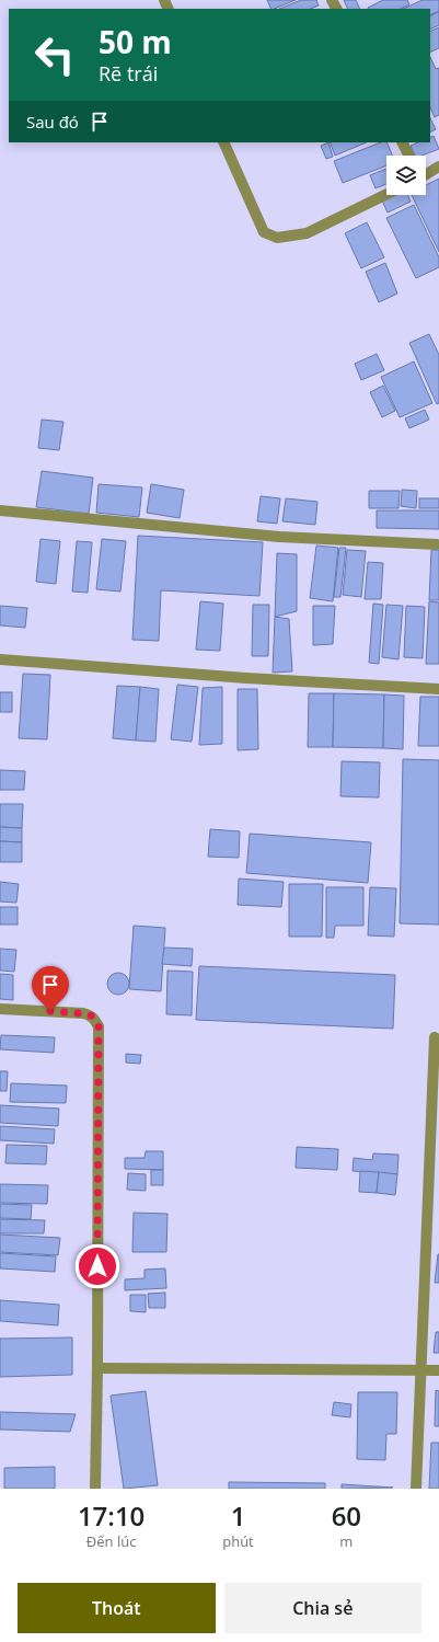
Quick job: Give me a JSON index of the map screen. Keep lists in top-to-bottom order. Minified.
{"page":{"turn":["50 m","Rẽ trái"],"then":"Sau đó","eta":["17:10","Đến lúc","1","phút","60","m"],"buttons":["Thoát","Chia sẻ"]}}
